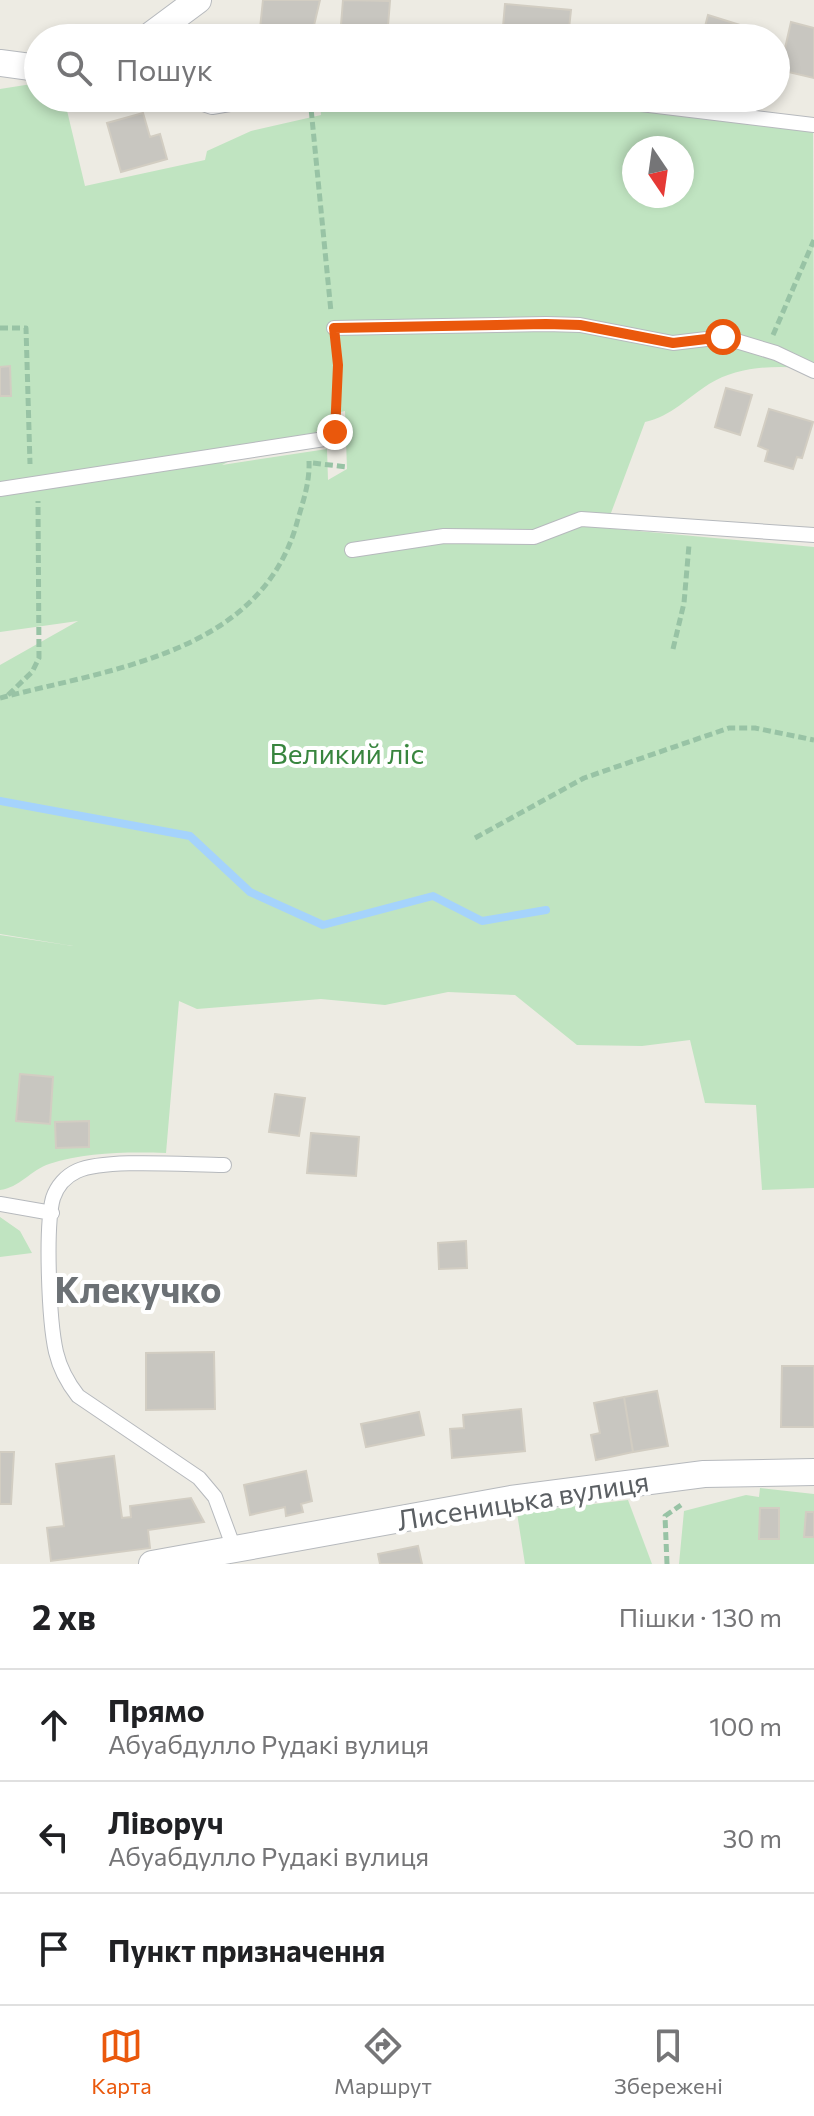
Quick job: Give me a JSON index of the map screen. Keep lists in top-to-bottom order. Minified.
{"streets":{"street":["Лисеницька вулиця"]},"districts":["Клекучко"],"parks":["Великий ліс"],"north":"bottom","page":{"search":"Пошук","heading":["2 хв","Пішки · 130 m"],"list":[["Прямо","Абуабдулло Рудакі вулиця","100 m"],["Ліворуч","Абуабдулло Рудакі вулиця","30 m"],"Пункт призначення"],"nav":["Карта","Маршрут","Збережені"]}}
